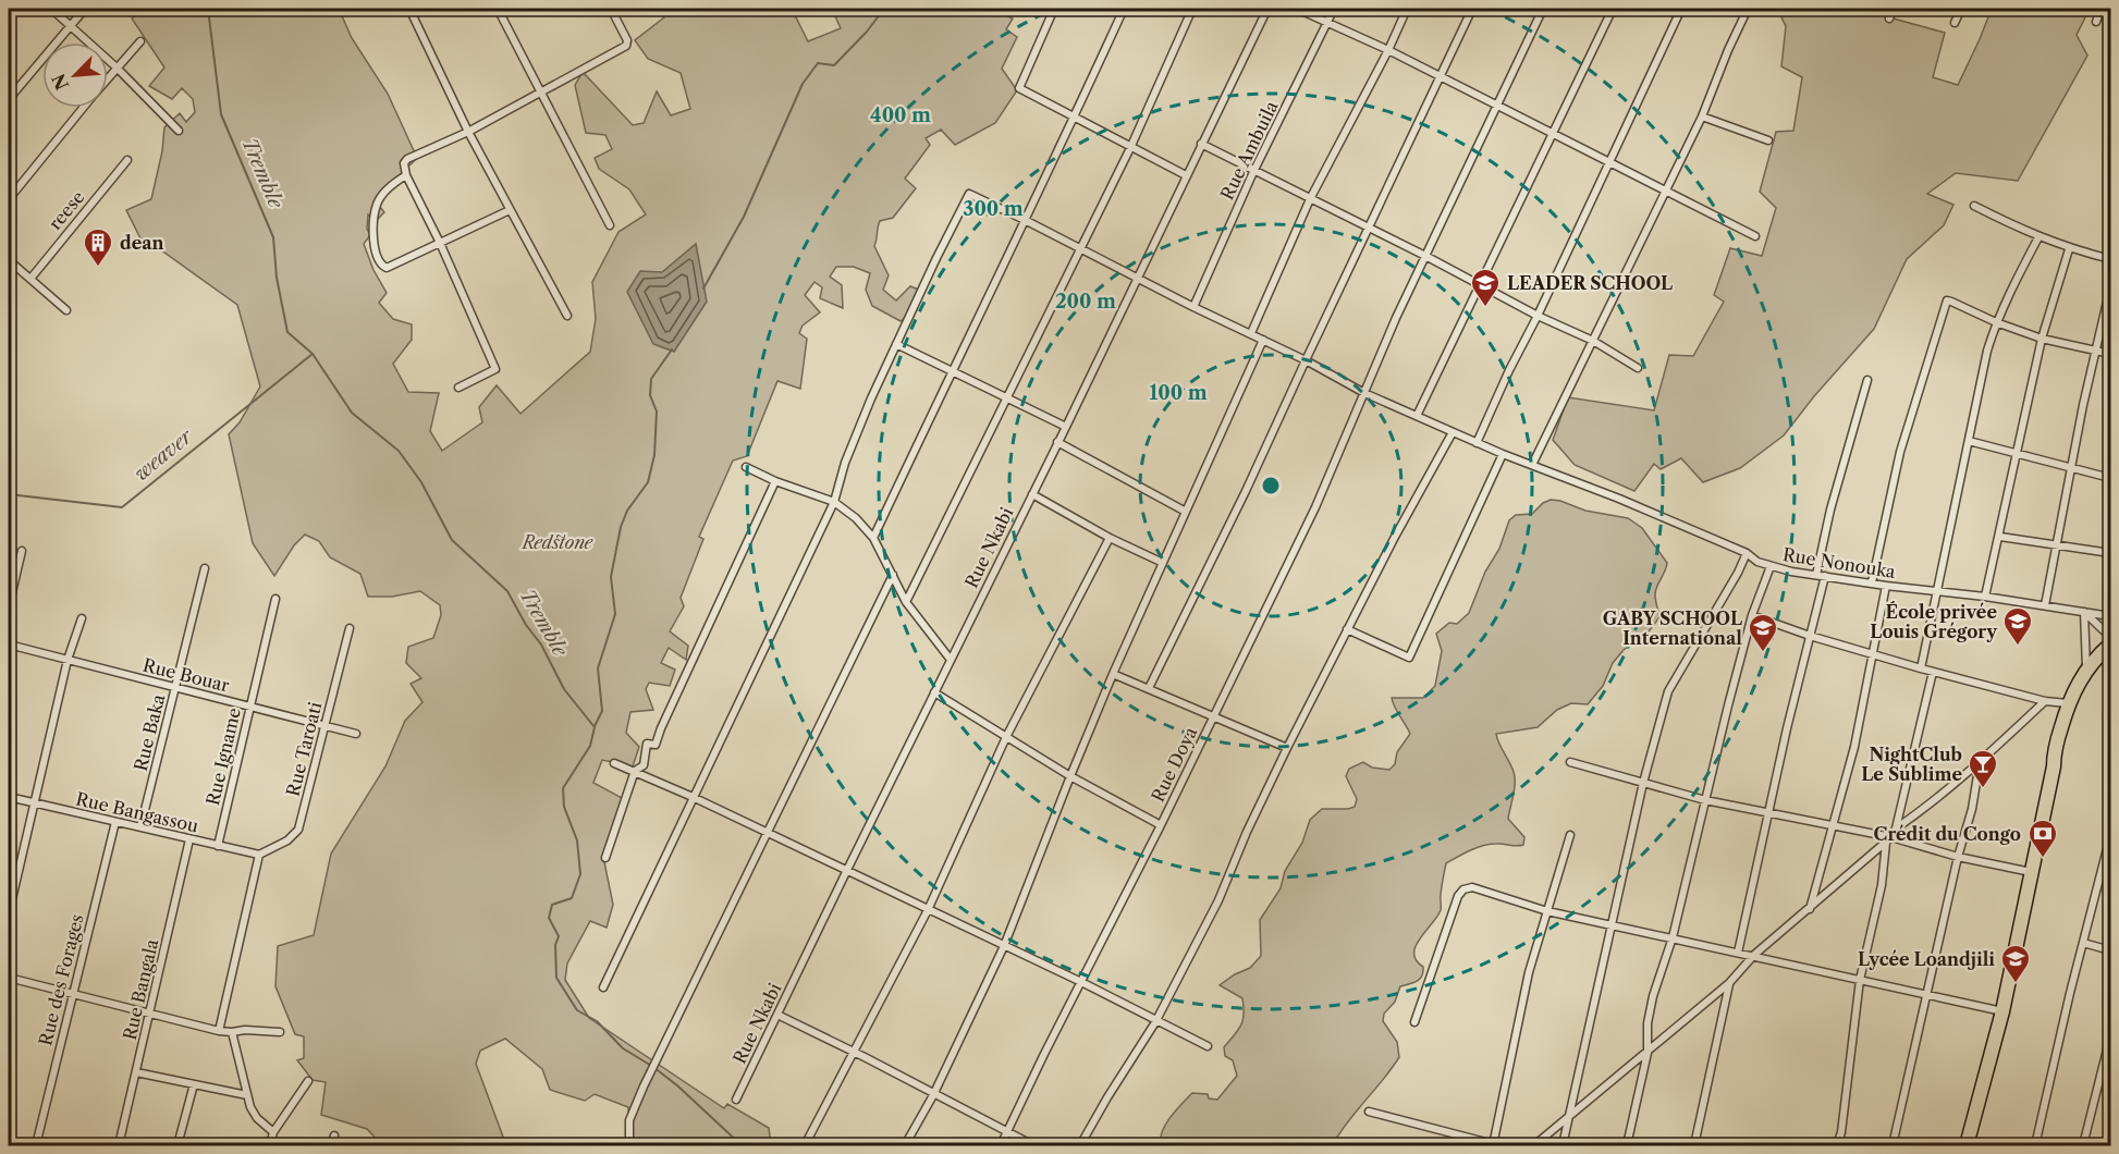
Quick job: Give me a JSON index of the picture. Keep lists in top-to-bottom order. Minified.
{"streets":{"street":["Rue Ambuila","reese","Rue Nkabi","Rue Nonouka","Rue Bouar","Rue Baka","Rue Taroati","Rue Igname","Rue Doya","Rue Bangassou","Rue des Forages","Rue Bangala"]},"crossings":[["Rue Ambuila","Rue Nonouka"],["Rue Nkabi","Rue Nonouka"],["Rue Nonouka","Rue Doya"],["Rue Bouar","Rue Baka"],["Rue Bouar","Rue Taroati"],["Rue Bouar","Rue Igname"],["Rue Baka","Rue Bangassou"],["Rue Taroati","Rue Bangassou"],["Rue Igname","Rue Bangassou"],["Rue Bangassou","Rue des Forages"],["Rue Bangassou","Rue Bangala"]],"water":["Tremble","weaver"],"parks":["Redstone"],"places":{"building":["dean"],"school or university":["LEADER SCHOOL","École privée Louis Grégory","GABY SCHOOL International","Lycée Loandjili"],"bar":["NightClub Le Sublime"],"bank":["Crédit du Congo"]},"north":"bottom left","rings":["400 m","300 m","200 m","100 m"]}
